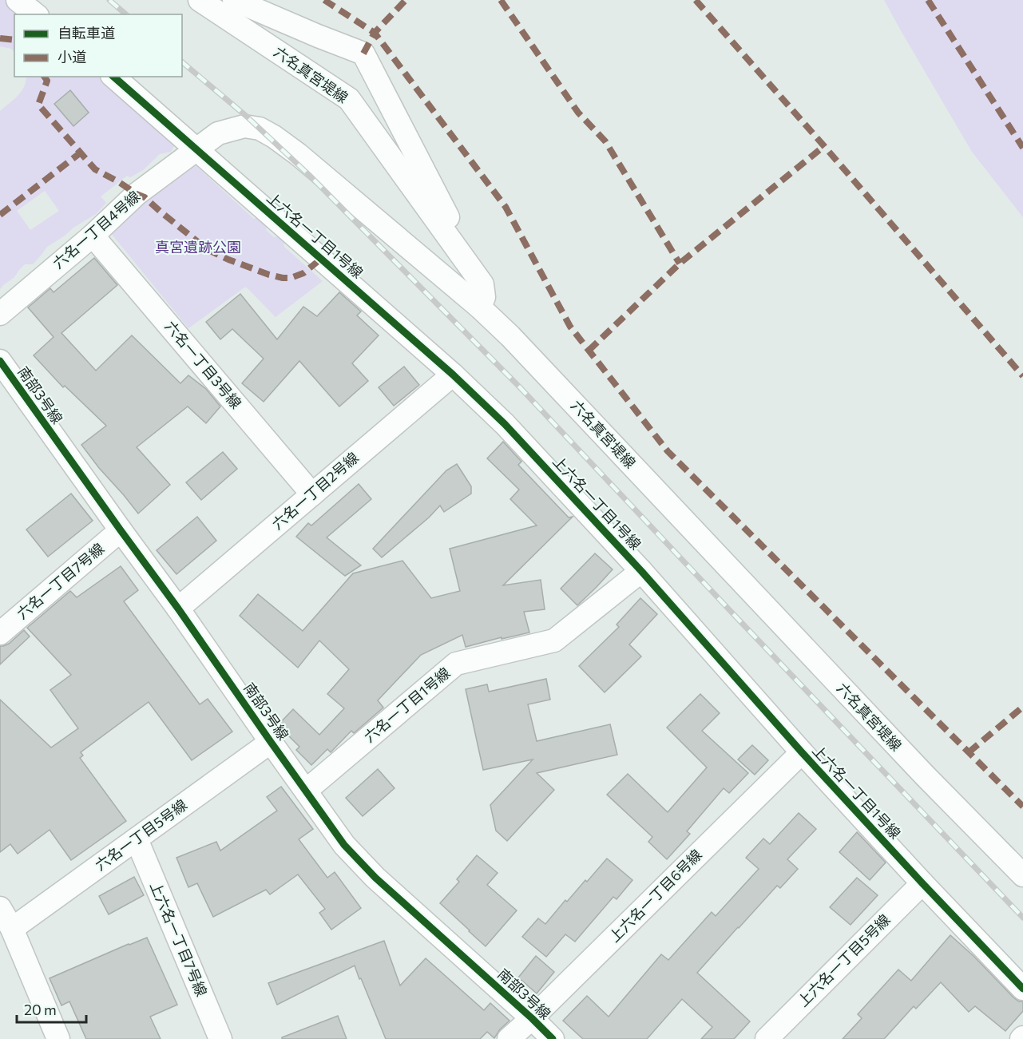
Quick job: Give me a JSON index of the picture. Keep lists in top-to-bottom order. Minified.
{"streets":{"street":["六名真宮堤線","六名一丁目4号線","上六名一丁目1号線","六名一丁目3号線","南部3号線","六名一丁目2号線","六名一丁目7号線","六名一丁目1号線","六名一丁目5号線","上六名一丁目6号線","上六名一丁目7号線","上六名一丁目5号線"]},"crossings":[["六名真宮堤線","六名一丁目4号線"],["六名一丁目4号線","上六名一丁目1号線"],["六名一丁目4号線","六名一丁目3号線"],["上六名一丁目1号線","六名一丁目2号線"],["上六名一丁目1号線","六名一丁目1号線"],["上六名一丁目1号線","上六名一丁目6号線"],["上六名一丁目1号線","上六名一丁目5号線"],["六名一丁目3号線","六名一丁目2号線"],["南部3号線","六名一丁目2号線"],["南部3号線","六名一丁目7号線"],["南部3号線","六名一丁目1号線"],["南部3号線","六名一丁目5号線"],["南部3号線","上六名一丁目6号線"],["六名一丁目5号線","上六名一丁目7号線"]],"parks":["真宮遺跡公園"],"legend":["自転車道","小道"],"scale_bar":"20 m"}
